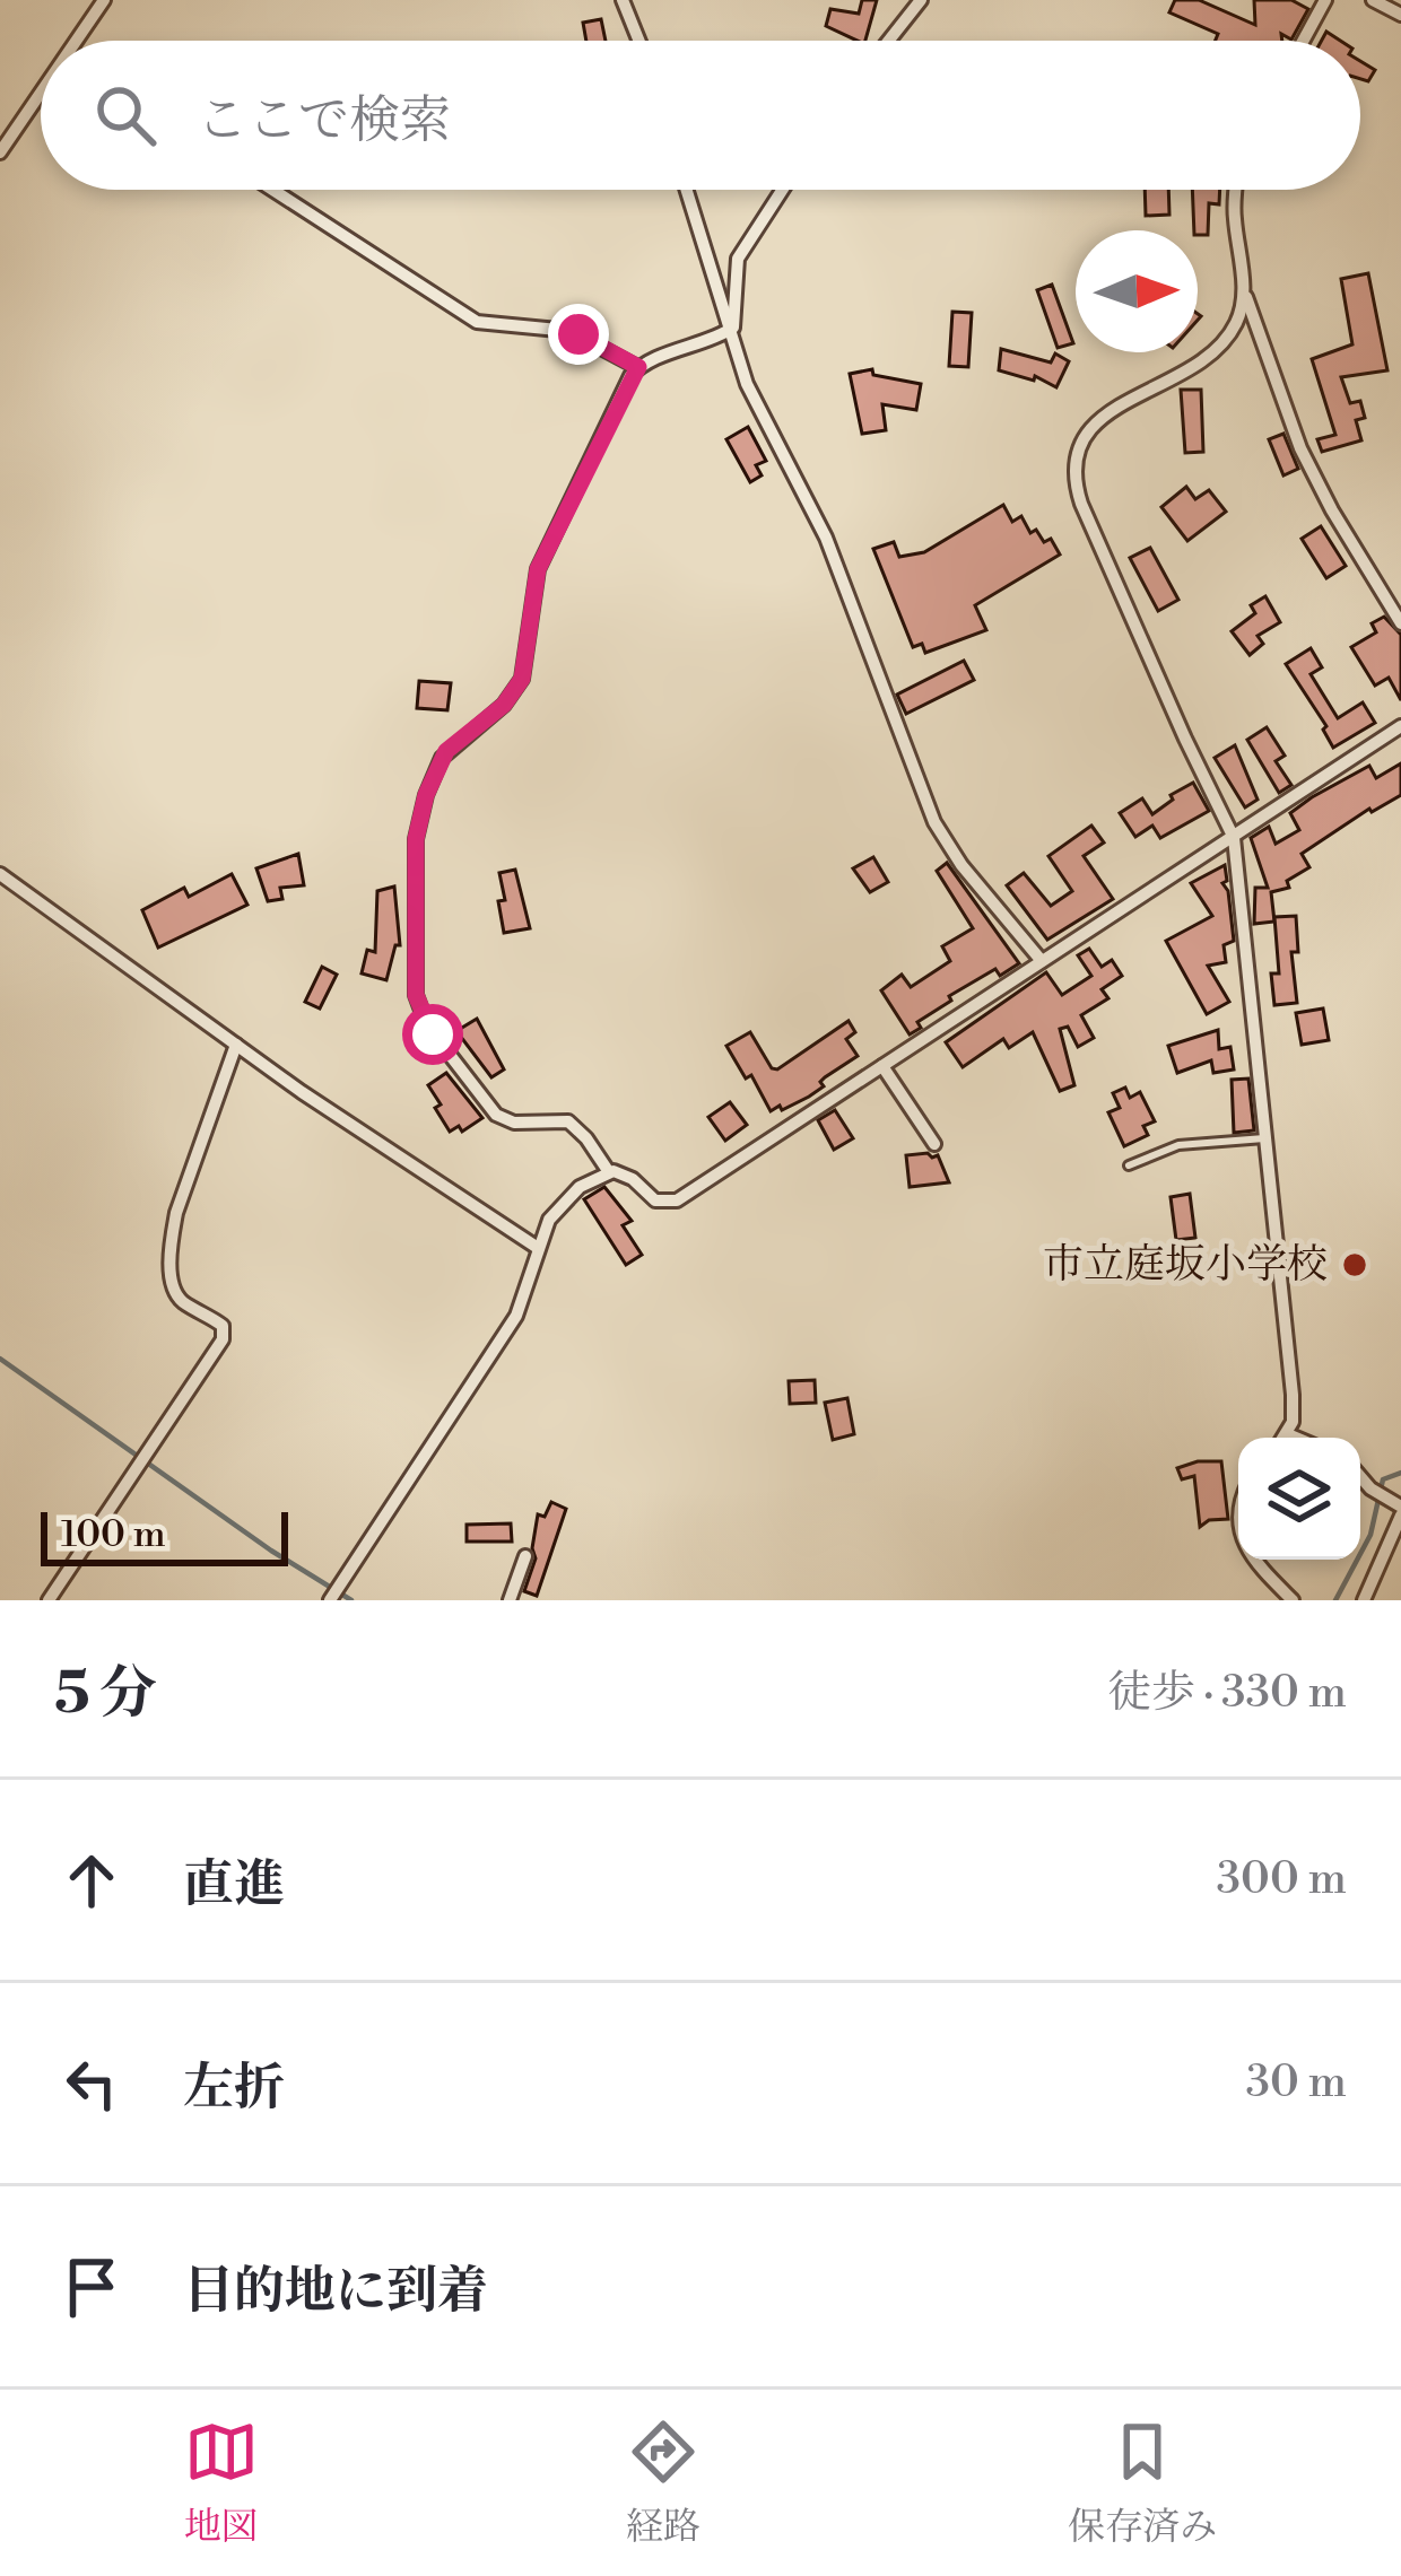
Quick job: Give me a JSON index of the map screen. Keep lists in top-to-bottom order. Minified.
{"places":["市立庭坂小学校"],"scale_bar":"100 m","north":"right","page":{"search":"ここで検索","scale":"100 m","heading":["5 分","徒歩 · 330 m"],"list":[["直進","300 m"],["左折","30 m"],"目的地に到着"],"nav":["地図","経路","保存済み"]}}
